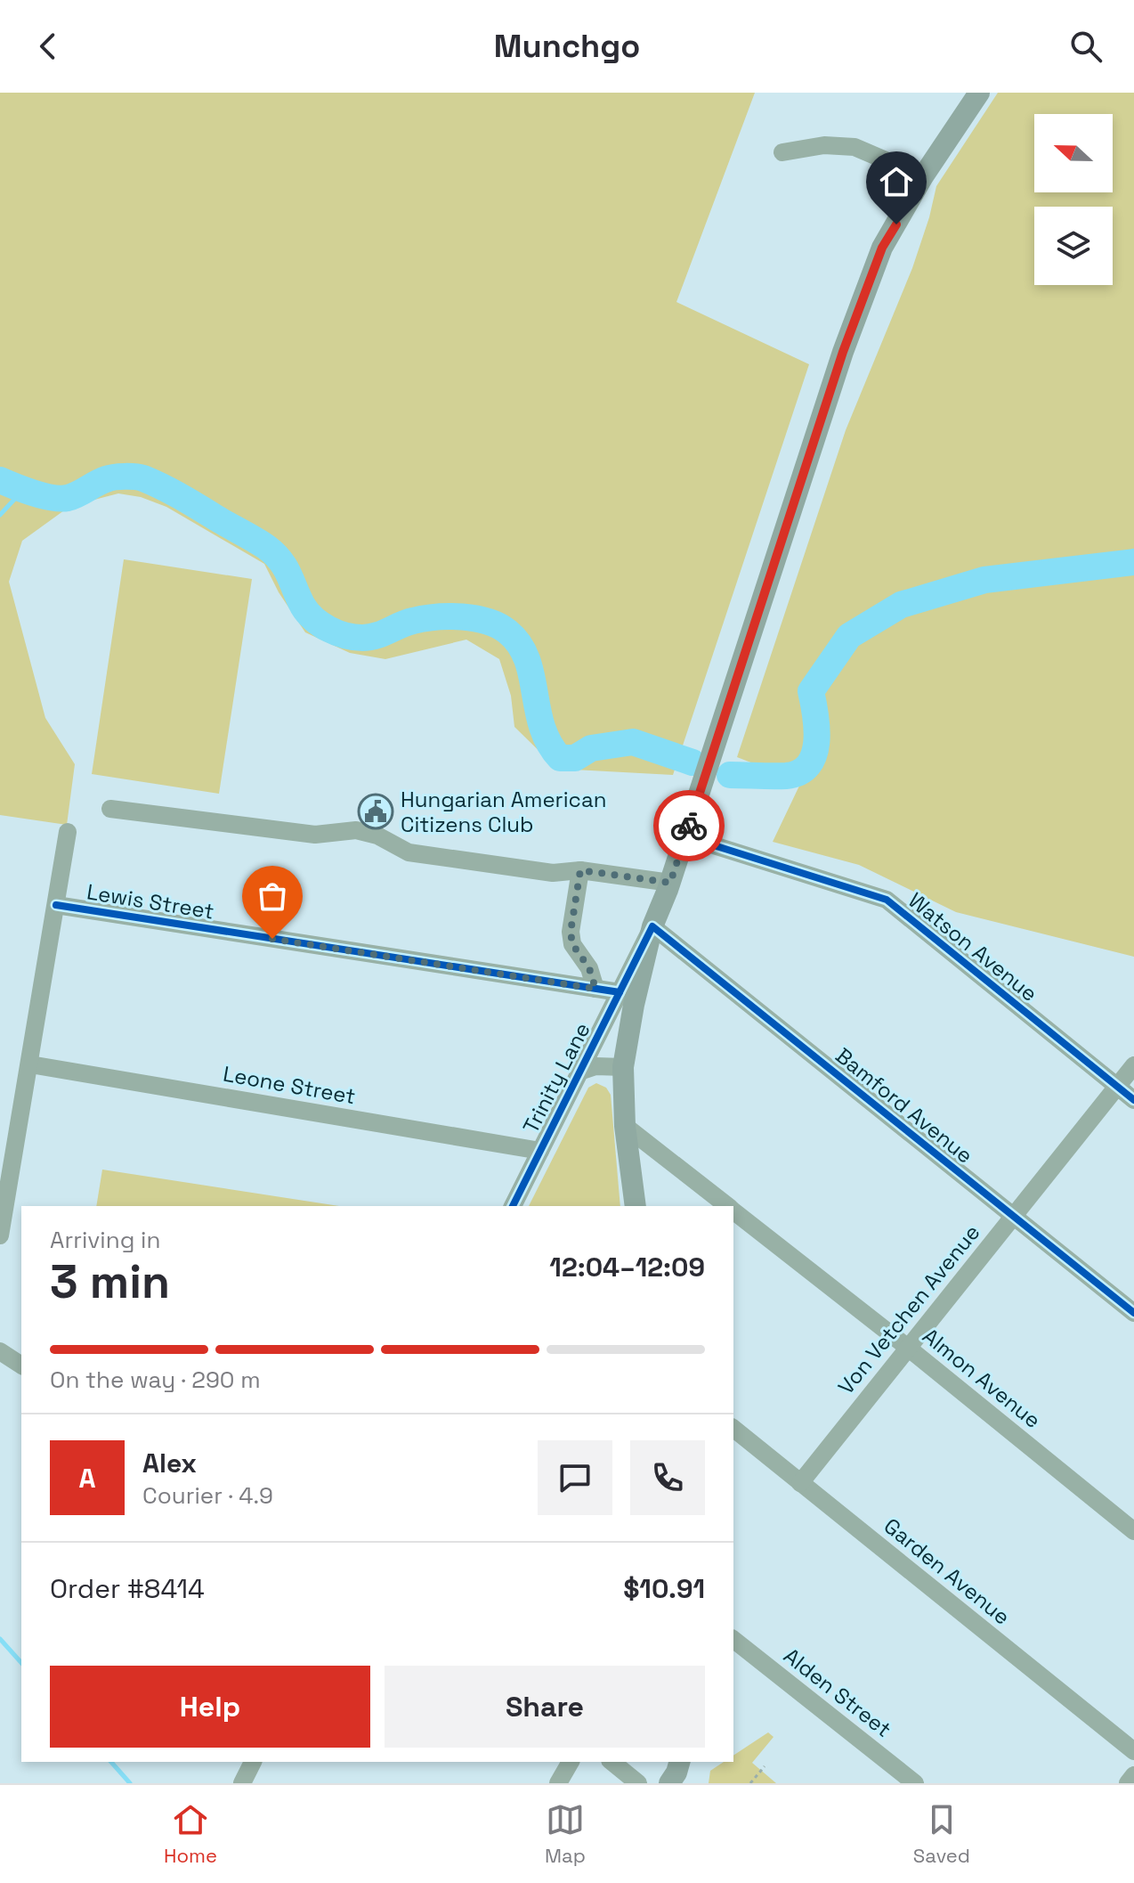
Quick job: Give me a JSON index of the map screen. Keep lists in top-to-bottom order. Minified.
{"streets":{"street":["Lewis Street","Watson Avenue","Trinity Lane","Leone Street","Bamford Avenue","Von Vetchen Avenue","Almon Avenue","Garden Avenue","Alden Street"]},"crossings":[["Lewis Street","Trinity Lane"],["Watson Avenue","Von Vetchen Avenue"],["Trinity Lane","Leone Street"],["Trinity Lane","Bamford Avenue"],["Bamford Avenue","Von Vetchen Avenue"],["Von Vetchen Avenue","Almon Avenue"],["Von Vetchen Avenue","Garden Avenue"]],"places":{"public building":["Hungarian American Citizens Club"]},"north":"left","page":{"header":"Munchgo","heading":["3 min","Arriving in","12:04–12:09"],"panel":["Alex","Courier · 4.9","Order #8414","$10.91"],"bar":"On the way · 290 m","round":"A","buttons":["Help","Share"],"tabs":["Home","Map","Saved"]}}
